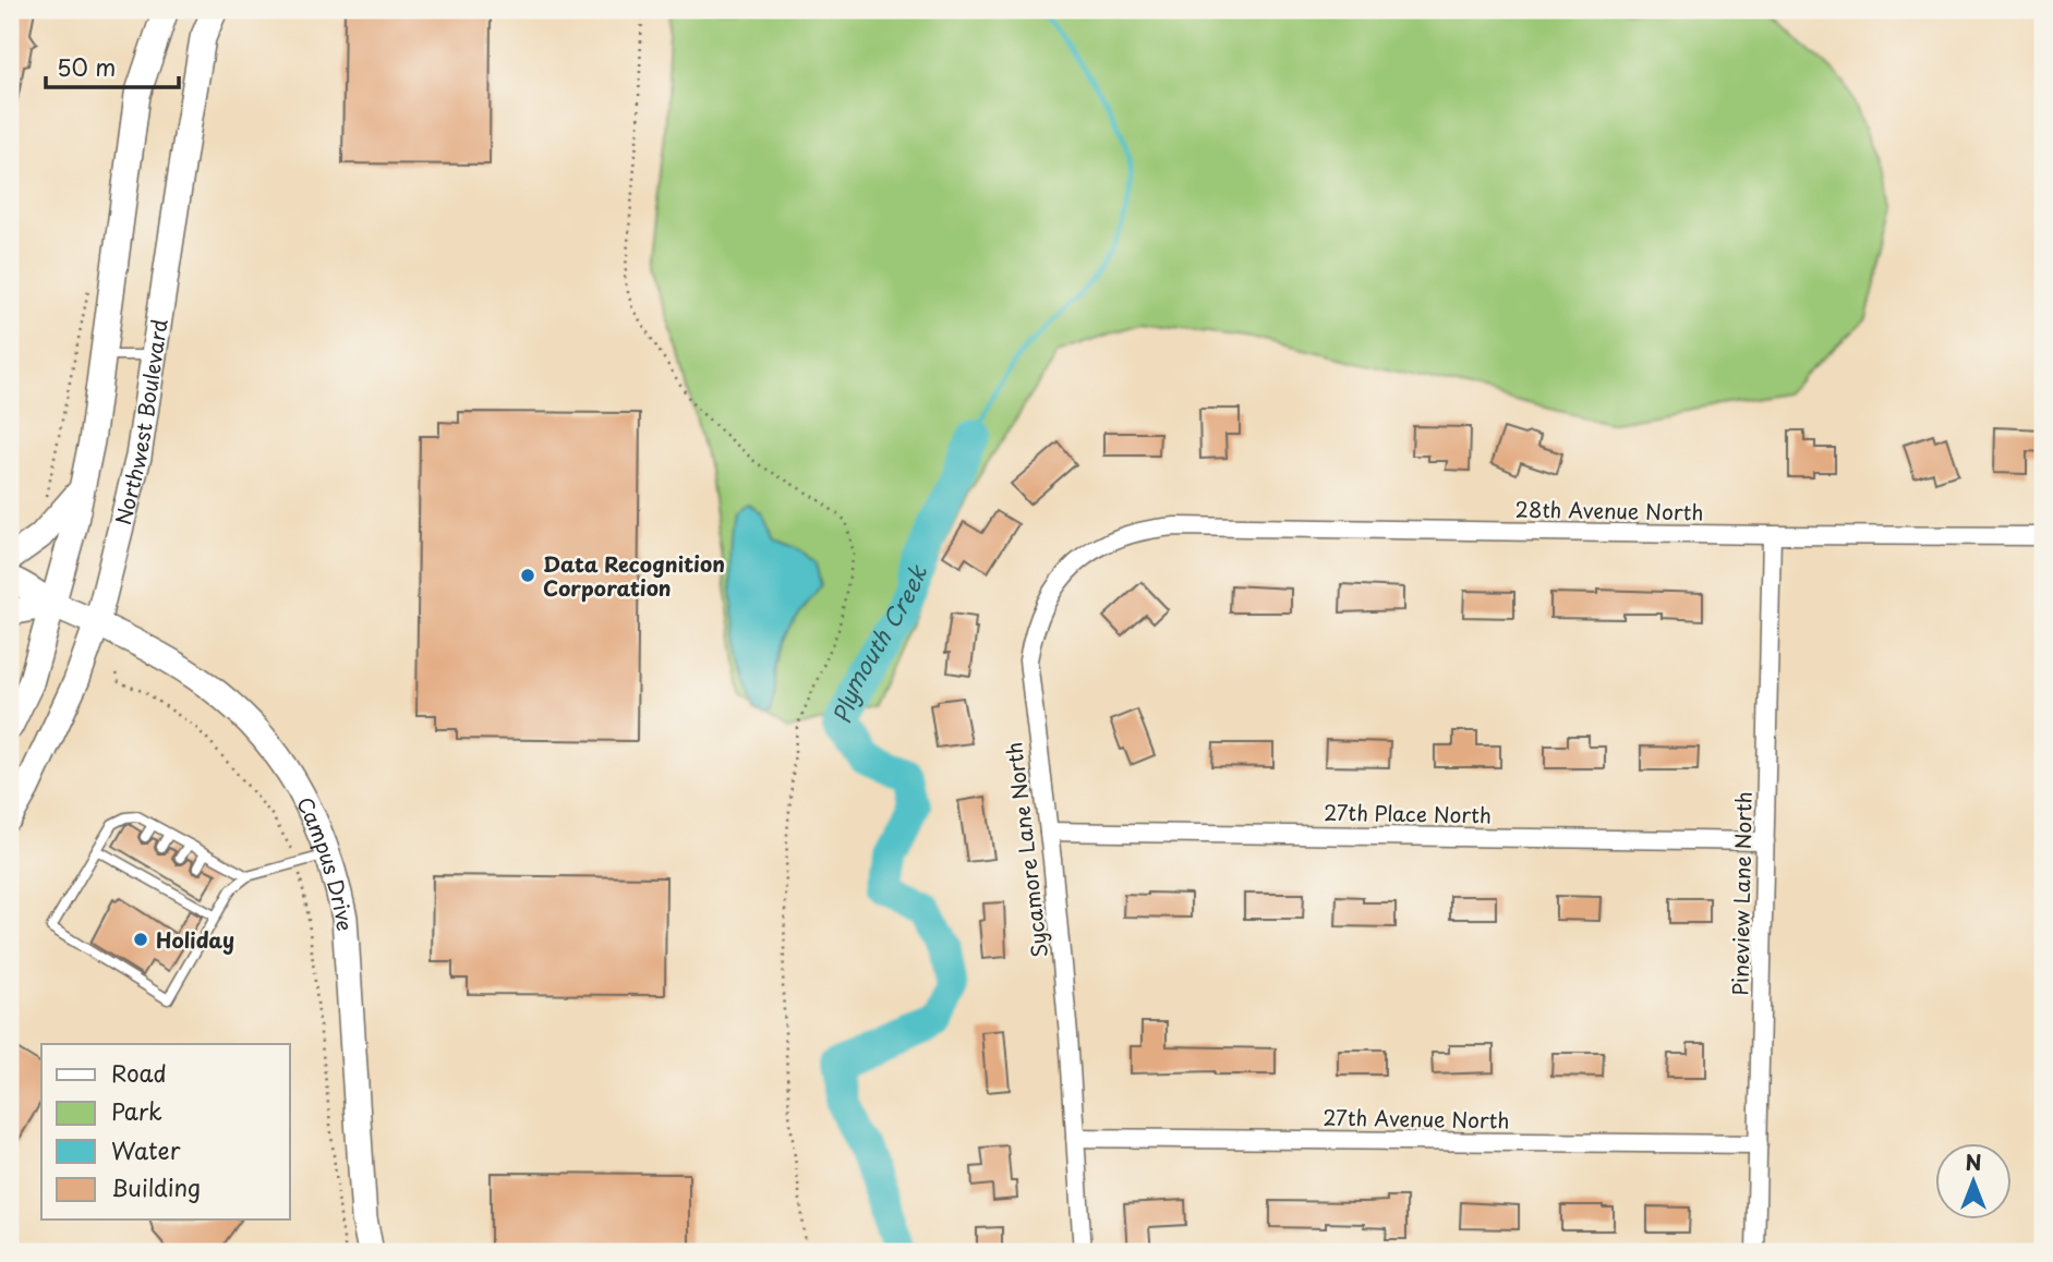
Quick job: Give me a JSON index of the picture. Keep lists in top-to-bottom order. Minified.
{"streets":{"main road":["Northwest Boulevard","Campus Drive"],"street":["28th Avenue North","27th Place North","Sycamore Lane North","Pineview Lane North","27th Avenue North"]},"crossings":[["Northwest Boulevard","Campus Drive"],["28th Avenue North","Sycamore Lane North"],["28th Avenue North","Pineview Lane North"],["27th Place North","Sycamore Lane North"],["27th Place North","Pineview Lane North"],["Sycamore Lane North","27th Avenue North"],["Pineview Lane North","27th Avenue North"]],"water":["Plymouth Creek"],"places":["Data Recognition Corporation","Holiday"],"legend":["Road","Park","Water","Building"],"scale_bar":"50 m","north":"top"}
